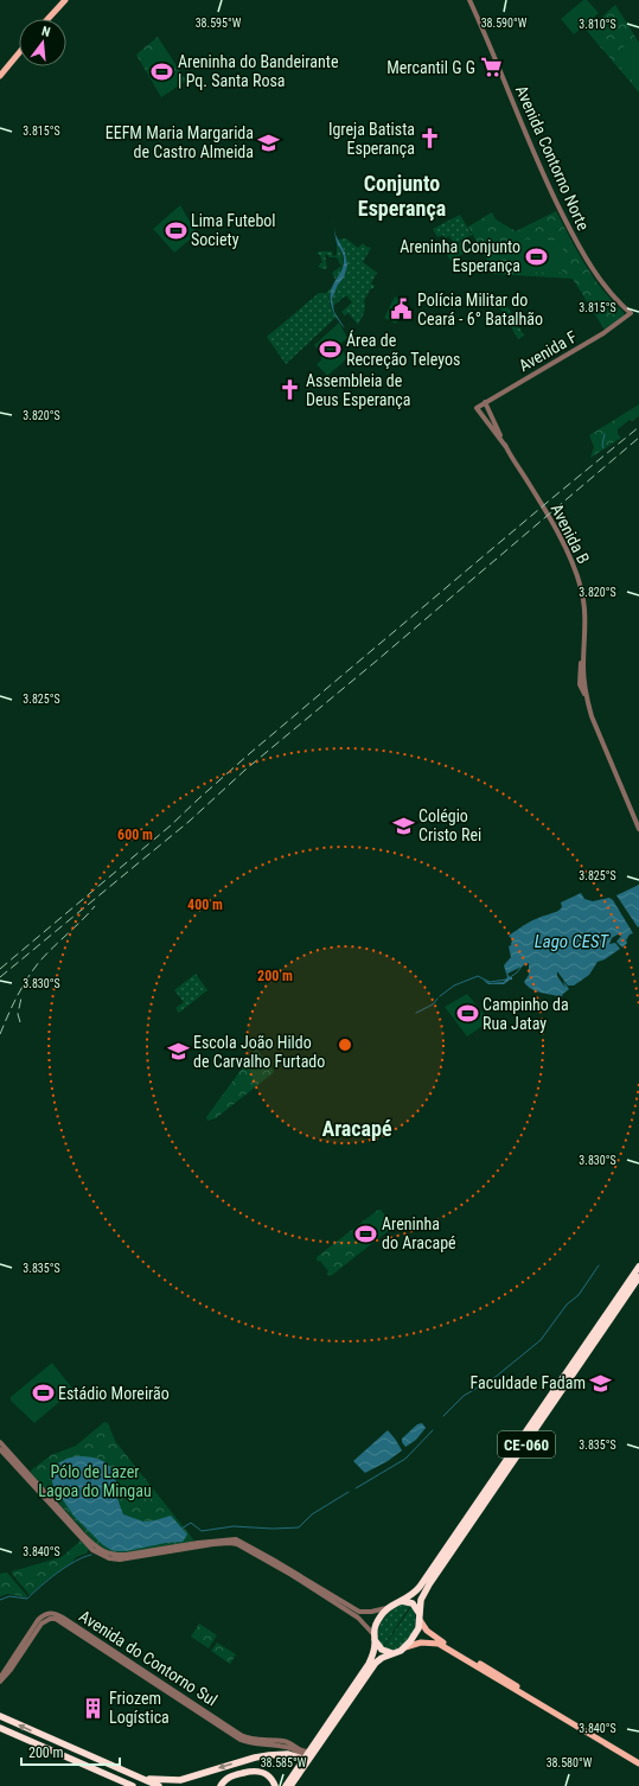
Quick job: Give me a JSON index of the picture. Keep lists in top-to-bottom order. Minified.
{"streets":{"highway":["CE-060"],"street":["Avenida Contorno Norte","Avenida F","Avenida B","Avenida do Contorno Sul"]},"crossings":[["Avenida Contorno Norte","Avenida F"],["Avenida F","Avenida B"],["CE-060","Avenida do Contorno Sul"]],"districts":["Conjunto Esperança","Aracapé"],"water":["Lago CEST"],"parks":["Pólo de Lazer Lagoa do Mingau"],"places":{"supermarket":["Mercantil G G"],"sports":["Areninha do Bandeirante | Pq. Santa Rosa","Lima Futebol Society","Areninha Conjunto Esperança","Área de Recreção Teleyos","Campinho da Rua Jatay","Areninha do Aracapé","Estádio Moreirão"],"church":["Igreja Batista Esperança","Assembleia de Deus Esperança"],"school or university":["EEFM Maria Margarida de Castro Almeida","Colégio Cristo Rei","Escola João Hildo de Carvalho Furtado","Faculdade Fadam"],"public building":["Polícia Militar do Ceará - 6° Batalhão"],"building":["Friozem Logística"]},"scale_bar":"200 m","north":"top","coordinates":["38.595°W","38.590°W","3.810°S","3.815°S","3.820°S","3.825°S","3.830°S","3.835°S","3.840°S","38.585°W","38.580°W"],"rings":["600 m","400 m","200 m"]}
